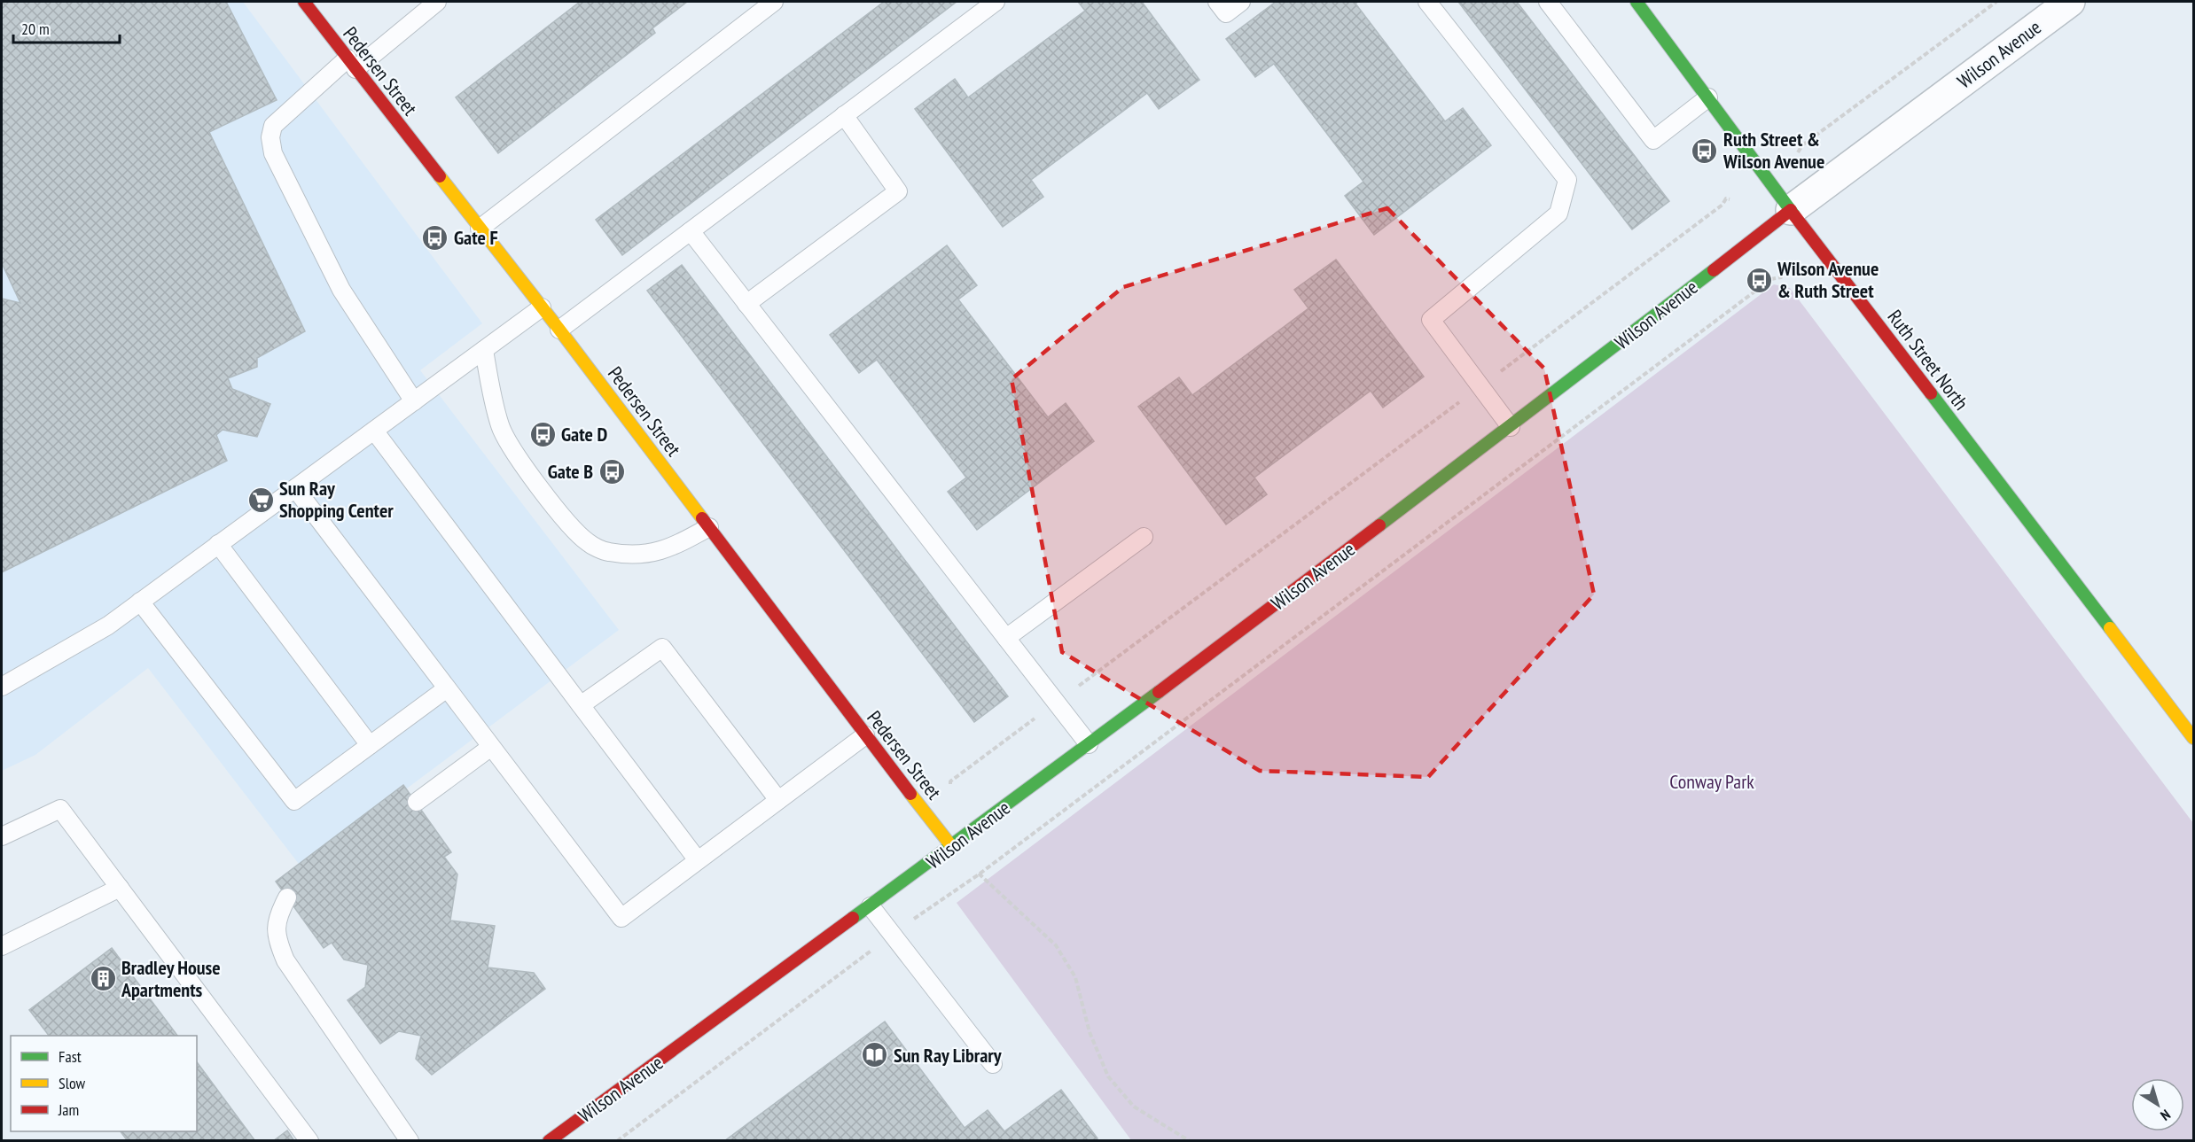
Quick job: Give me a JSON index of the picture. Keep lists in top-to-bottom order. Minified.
{"streets":{"street":["Wilson Avenue","Pedersen Street","Ruth Street North"]},"crossings":[["Wilson Avenue","Pedersen Street"],["Wilson Avenue","Ruth Street North"]],"parks":["Conway Park"],"places":{"bus stop":["Ruth Street & Wilson Avenue","Gate F","Wilson Avenue & Ruth Street","Gate D","Gate B"],"supermarket":["Sun Ray Shopping Center"],"building":["Bradley House Apartments"],"library":["Sun Ray Library"]},"legend":["Fast","Slow","Jam"],"scale_bar":"20 m","north":"bottom right"}
